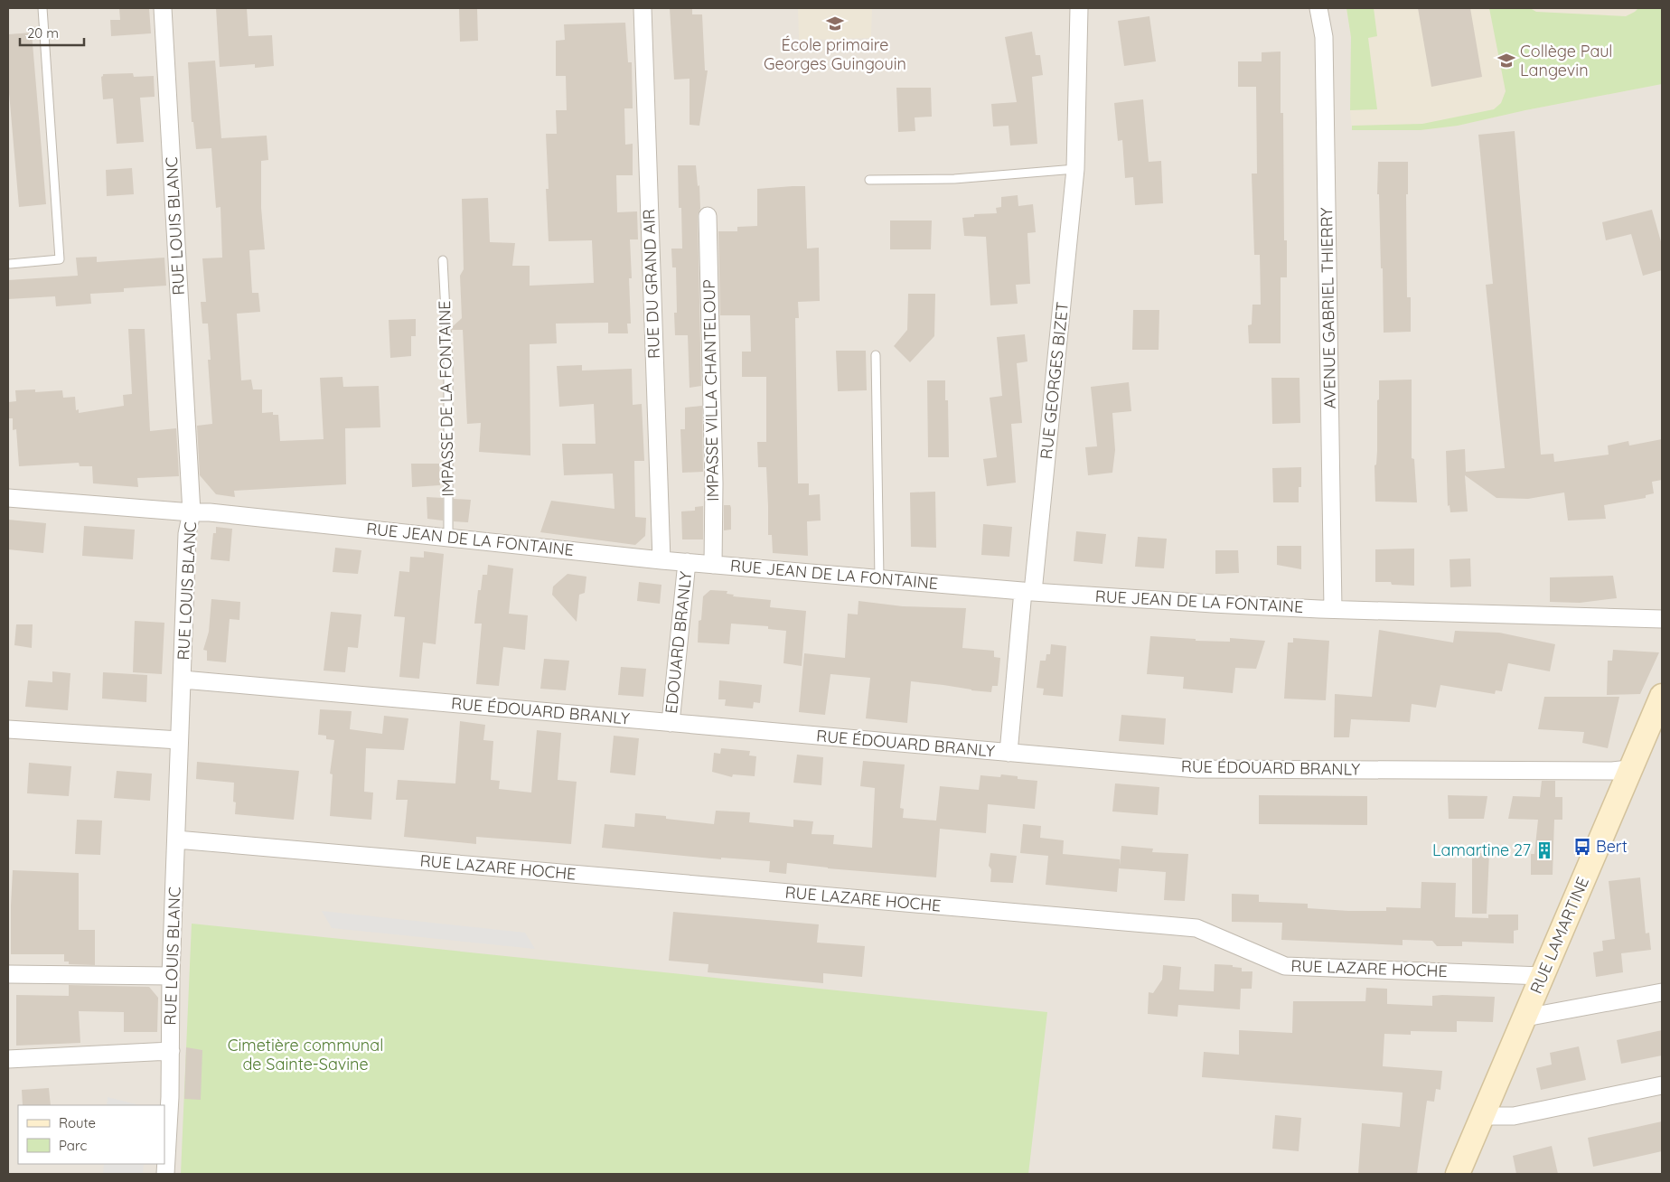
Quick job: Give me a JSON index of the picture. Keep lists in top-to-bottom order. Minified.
{"streets":{"street":["RUE LOUIS BLANC","RUE DU GRAND AIR","AVENUE GABRIEL THIERRY","RUE GEORGES BIZET","IMPASSE VILLA CHANTELOUP","RUE JEAN DE LA FONTAINE","EDOUARD BRANLY","RUE ÉDOUARD BRANLY","RUE LAZARE HOCHE","RUE LAMARTINE"],"lane":["IMPASSE DE LA FONTAINE"]},"crossings":[["RUE LOUIS BLANC","RUE JEAN DE LA FONTAINE"],["RUE LOUIS BLANC","RUE ÉDOUARD BRANLY"],["RUE LOUIS BLANC","RUE LAZARE HOCHE"],["RUE DU GRAND AIR","RUE JEAN DE LA FONTAINE"],["AVENUE GABRIEL THIERRY","RUE JEAN DE LA FONTAINE"],["RUE GEORGES BIZET","RUE JEAN DE LA FONTAINE"],["IMPASSE VILLA CHANTELOUP","RUE JEAN DE LA FONTAINE"],["IMPASSE DE LA FONTAINE","RUE JEAN DE LA FONTAINE"],["RUE JEAN DE LA FONTAINE","EDOUARD BRANLY"],["EDOUARD BRANLY","RUE ÉDOUARD BRANLY"],["RUE ÉDOUARD BRANLY","RUE LAMARTINE"],["RUE LAZARE HOCHE","RUE LAMARTINE"]],"parks":["Cimetière communal de Sainte-Savine"],"places":{"school or university":["École primaire Georges Guingouin","Collège Paul Langevin"],"bus stop":["Bert"],"building":["Lamartine 27"]},"legend":["Route","Parc"],"scale_bar":"20 m"}
